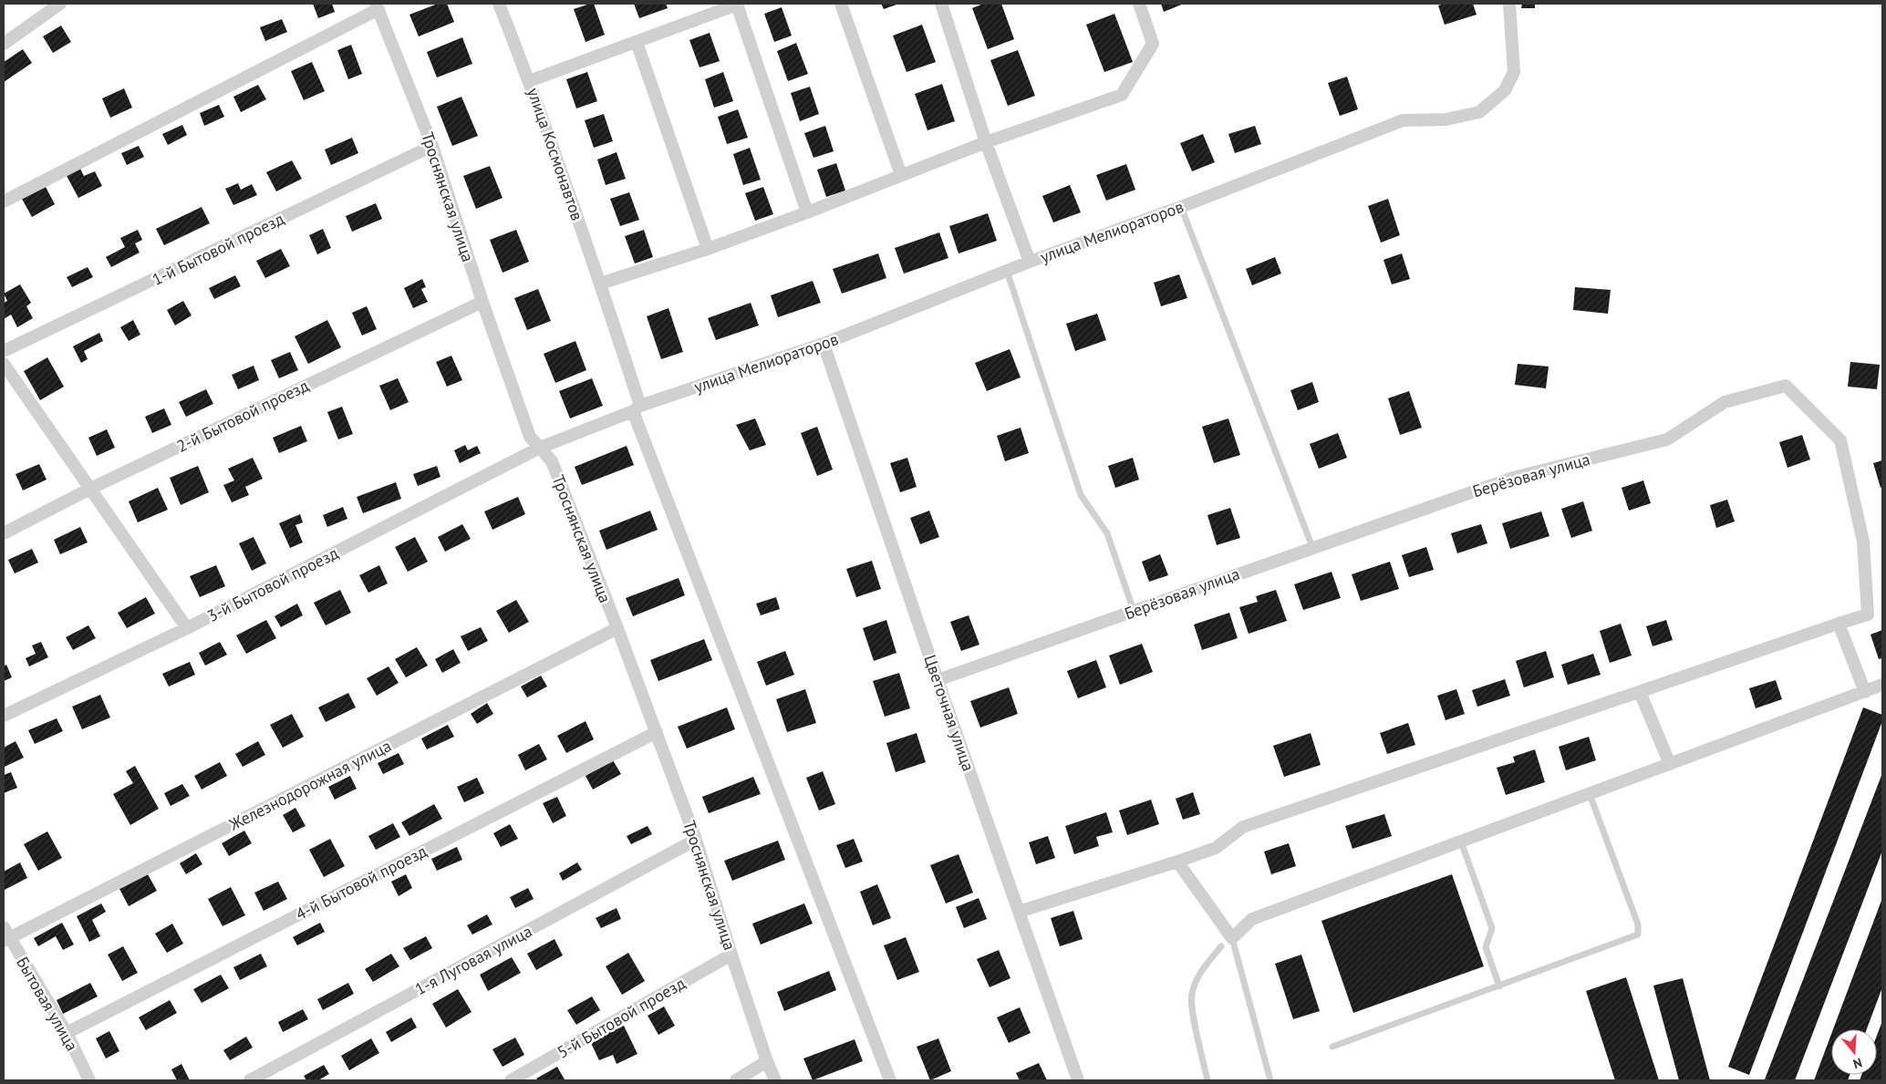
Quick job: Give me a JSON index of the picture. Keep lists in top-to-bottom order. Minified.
{"streets":{"street":["улица Космонавтов","Троснянская улица","улица Мелиораторов","1-й Бытовой проезд","2-й Бытовой проезд","Берёзовая улица","3-й Бытовой проезд","Цветочная улица","Железнодорожная улица","4-й Бытовой проезд","1-я Луговая улица","Бытовая улица","5-й Бытовой проезд"]},"crossings":[["улица Космонавтов","улица Мелиораторов"],["Троснянская улица","улица Мелиораторов"],["Троснянская улица","1-й Бытовой проезд"],["Троснянская улица","2-й Бытовой проезд"],["Троснянская улица","3-й Бытовой проезд"],["Троснянская улица","Железнодорожная улица"],["Троснянская улица","4-й Бытовой проезд"],["Троснянская улица","1-я Луговая улица"],["Троснянская улица","5-й Бытовой проезд"],["улица Мелиораторов","3-й Бытовой проезд"],["улица Мелиораторов","Цветочная улица"],["Берёзовая улица","Цветочная улица"],["Железнодорожная улица","Бытовая улица"],["4-й Бытовой проезд","Бытовая улица"]],"north":"bottom"}
